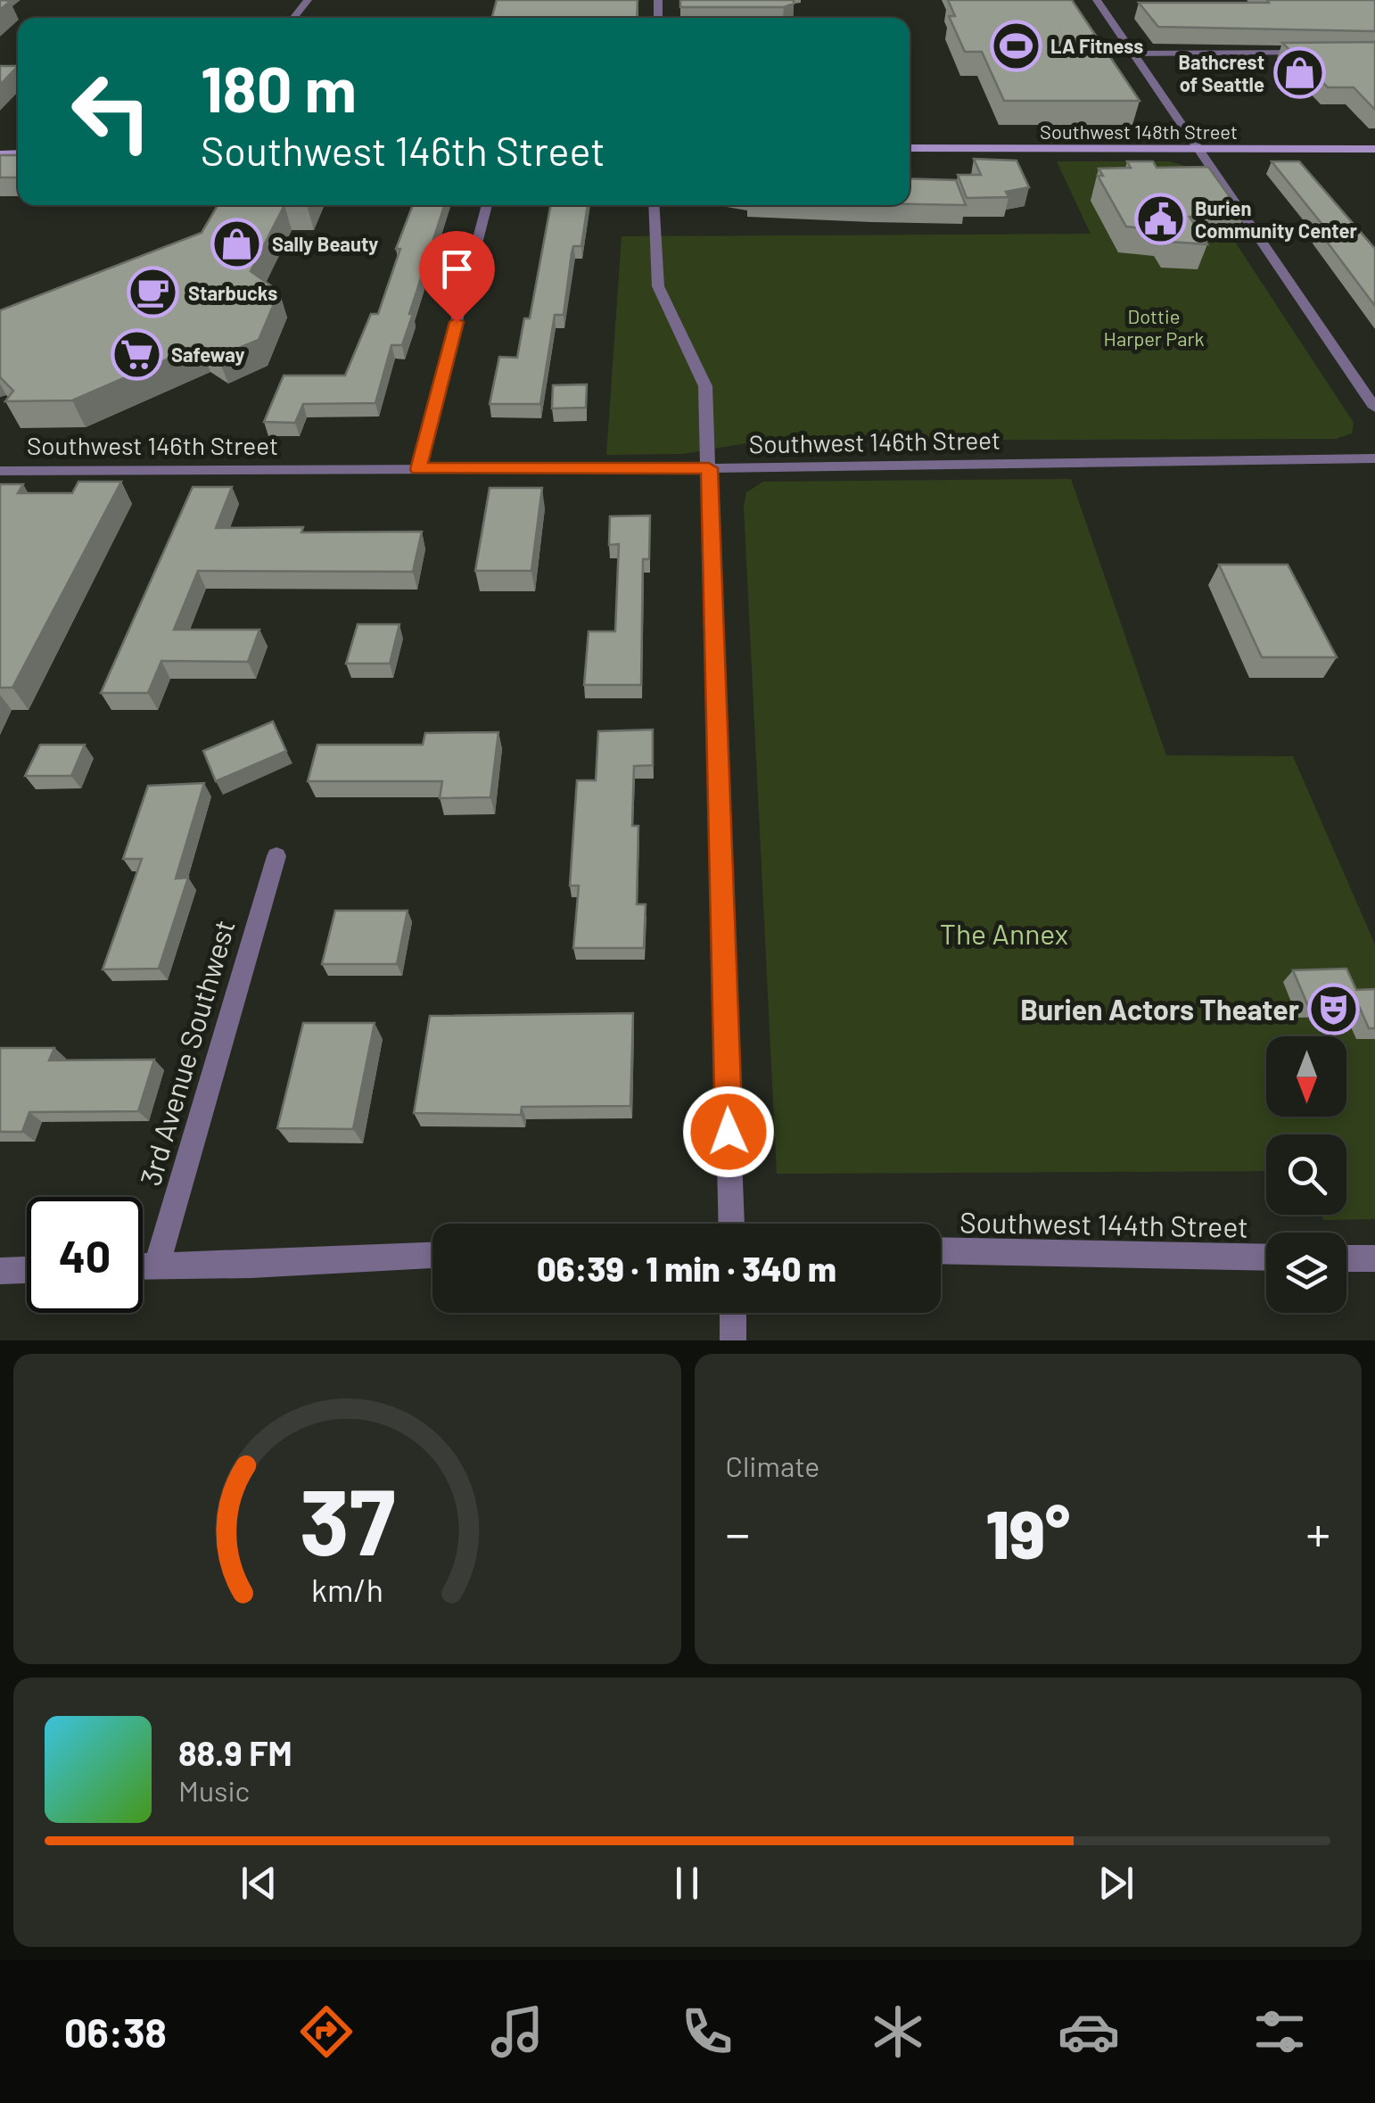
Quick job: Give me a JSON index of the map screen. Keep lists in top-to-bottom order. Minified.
{"streets":{"main road":["Southwest 148th Street"],"street":["Southwest 146th Street","3rd Avenue Southwest","Southwest 144th Street"]},"parks":["Dottie Harper Park","The Annex"],"places":{"sports":["LA Fitness"],"shop":["Bathcrest of Seattle","Sally Beauty"],"public building":["Burien Community Center"],"cafe":["Starbucks"],"supermarket":["Safeway"],"theatre":["Burien Actors Theater"]},"north":"bottom","page":{"turn":["180 m","Southwest 146th Street"],"limit":"40","trip":"06:39 · 1 min · 340 m","tile":"Climate","heat":["−","19°","+"],"song":["88.9 FM","Music"],"tabs":"06:38","gauge":["37","km/h"]}}
